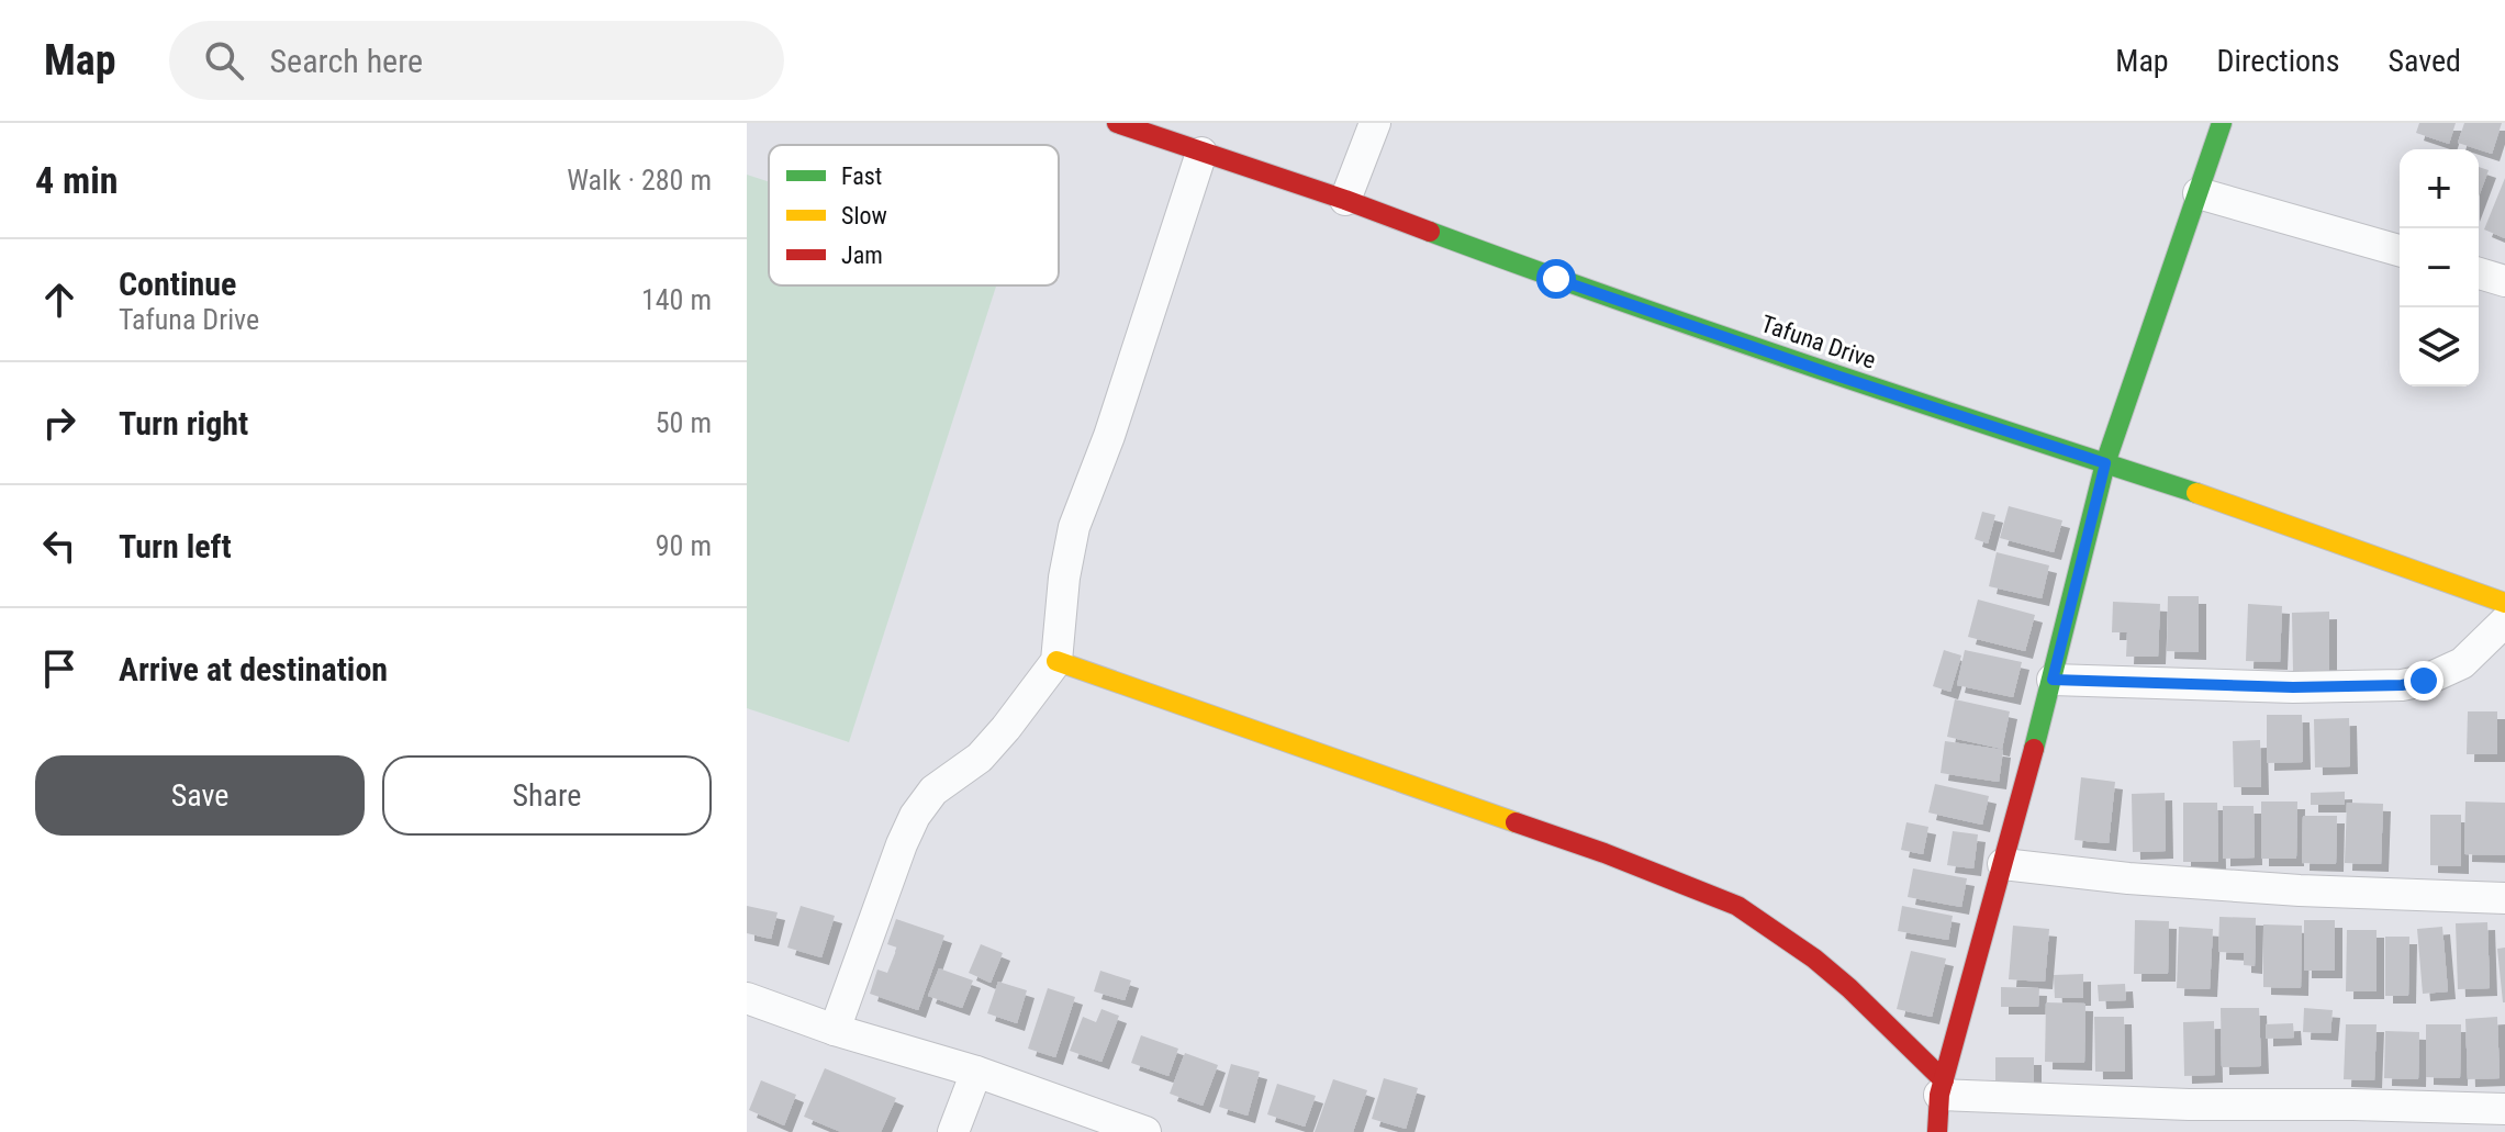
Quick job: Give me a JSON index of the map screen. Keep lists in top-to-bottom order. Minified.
{"streets":{"street":["Tafuna Drive"]},"legend":["Fast","Slow","Jam"],"page":{"header":"Map","search":"Search here","nav":["Map","Directions","Saved"],"heading":["4 min","Walk · 280 m"],"map_buttons":["+","−"],"list":[["Continue","Tafuna Drive","140 m"],["Turn right","50 m"],["Turn left","90 m"],"Arrive at destination"],"buttons":["Save","Share"]}}
